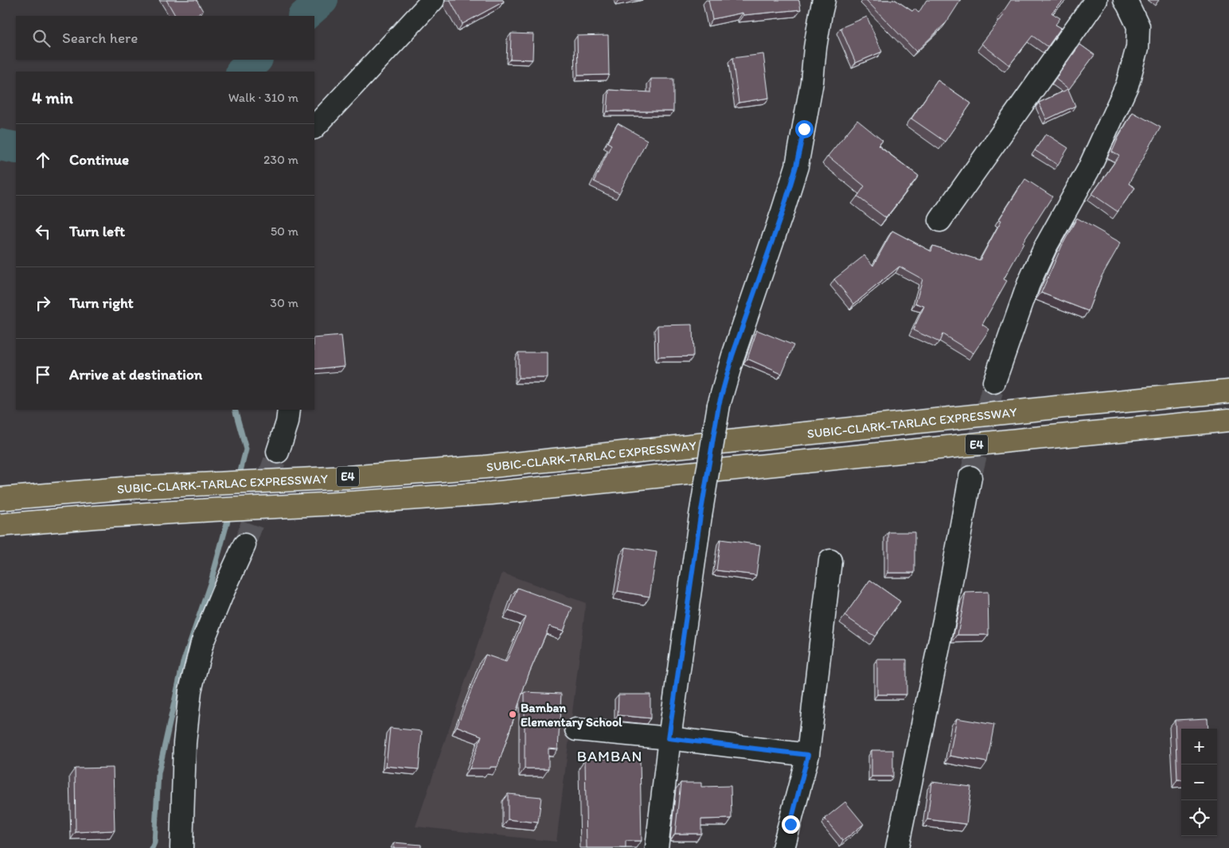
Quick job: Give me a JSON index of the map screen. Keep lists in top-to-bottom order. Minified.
{"streets":{"highway":["SUBIC-CLARK-TARLAC EXPRESSWAY","E4"]},"districts":["BAMBAN"],"places":["Bamban Elementary School"],"page":{"search":"Search here","heading":["4 min","Walk · 310 m"],"list":[["Continue","230 m"],["Turn left","50 m"],["Turn right","30 m"],"Arrive at destination"],"map_buttons":["+","−"]}}
